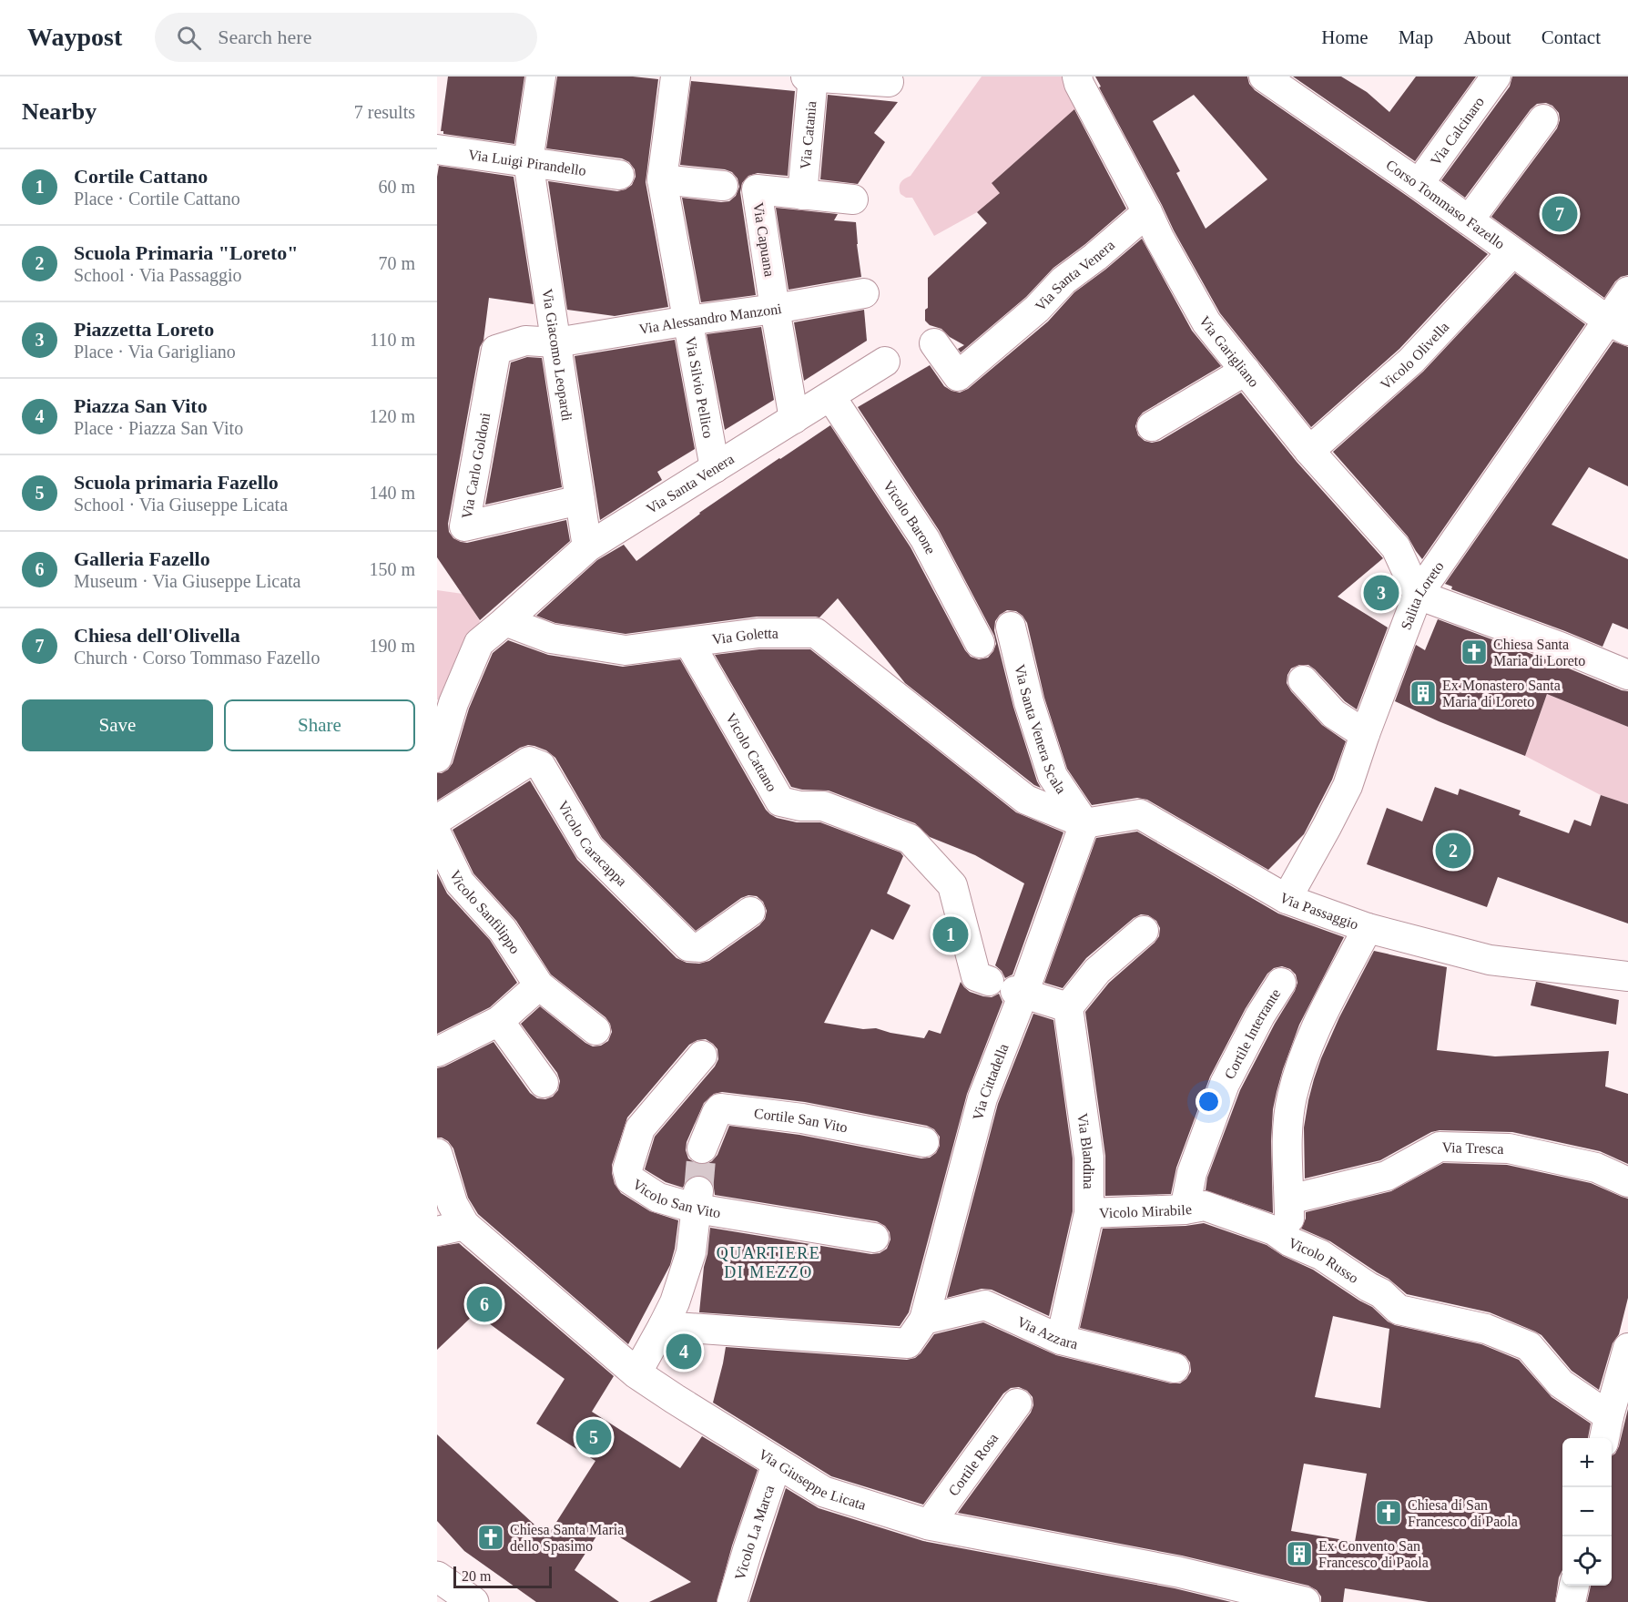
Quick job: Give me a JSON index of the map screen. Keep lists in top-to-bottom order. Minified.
{"streets":{"street":["Via Calcinaro","Via Catania","Via Luigi Pirandello","Corso Tommaso Fazello","Via Capuana","Via Santa Venera","Via Alessandro Manzoni","Via Garigliano","Via Giacomo Leopardi","Vicolo Olivella","Via Silvio Pellico","Via Carlo Goldoni","Vicolo Barone","Salita Loreto","Via Goletta","Via Santa Venera Scala","Vicolo Cattano","Vicolo Caracappa","Via Passaggio","Vicolo Sanfilippo","Cortile Interrante","Via Cittadella","Cortile San Vito","Via Tresca","Via Blandina","Vicolo San Vito","Vicolo Mirabile","Vicolo Russo","Via Azzara","Cortile Rosa","Via Giuseppe Licata","Vicolo La Marca"]},"crossings":[["Via Calcinaro","Corso Tommaso Fazello"],["Via Catania","Via Capuana"],["Via Luigi Pirandello","Via Giacomo Leopardi"],["Corso Tommaso Fazello","Vicolo Olivella"],["Corso Tommaso Fazello","Salita Loreto"],["Via Capuana","Via Santa Venera"],["Via Capuana","Via Alessandro Manzoni"],["Via Santa Venera","Via Garigliano"],["Via Santa Venera","Via Giacomo Leopardi"],["Via Santa Venera","Via Silvio Pellico"],["Via Santa Venera","Vicolo Barone"],["Via Santa Venera","Via Goletta"],["Via Alessandro Manzoni","Via Giacomo Leopardi"],["Via Alessandro Manzoni","Via Silvio Pellico"],["Via Alessandro Manzoni","Via Carlo Goldoni"],["Via Garigliano","Vicolo Olivella"],["Via Garigliano","Salita Loreto"],["Via Giacomo Leopardi","Via Carlo Goldoni"],["Salita Loreto","Via Passaggio"],["Via Goletta","Via Santa Venera Scala"],["Via Goletta","Vicolo Cattano"],["Via Goletta","Via Passaggio"],["Via Goletta","Via Cittadella"],["Via Santa Venera Scala","Via Passaggio"],["Via Santa Venera Scala","Via Cittadella"],["Vicolo Cattano","Via Cittadella"],["Via Passaggio","Via Cittadella"],["Via Passaggio","Vicolo Russo"],["Cortile Interrante","Vicolo Mirabile"],["Via Cittadella","Via Azzara"],["Via Tresca","Vicolo Russo"],["Via Blandina","Vicolo Mirabile"],["Via Blandina","Via Azzara"],["Vicolo Mirabile","Vicolo Russo"],["Cortile Rosa","Via Giuseppe Licata"],["Via Giuseppe Licata","Vicolo La Marca"]],"districts":["QUARTIERE DI MEZZO"],"places":{"church":["Chiesa Santa Maria di Loreto","Chiesa di San Francesco di Paola","Chiesa Santa Maria dello Spasimo"],"building":["Ex Monastero Santa Maria di Loreto","Ex Convento San Francesco di Paola"]},"scale_bar":"20 m","page":{"header":"Waypost","search":"Search here","nav":["Home","Map","About","Contact"],"heading":["Nearby","7 results"],"list":[{"mark":"1","name":"Cortile Cattano","note":"Place · Cortile Cattano","value":"60 m"},{"mark":"2","name":"Scuola Primaria \"Loreto\"","note":"School · Via Passaggio","value":"70 m"},{"mark":"3","name":"Piazzetta Loreto","note":"Place · Via Garigliano","value":"110 m"},{"mark":"4","name":"Piazza San Vito","note":"Place · Piazza San Vito","value":"120 m"},{"mark":"5","name":"Scuola primaria Fazello","note":"School · Via Giuseppe Licata","value":"140 m"},{"mark":"6","name":"Galleria Fazello","note":"Museum · Via Giuseppe Licata","value":"150 m"},{"mark":"7","name":"Chiesa dell'Olivella","note":"Church · Corso Tommaso Fazello","value":"190 m"}],"pins":["7","3","2","1","6","4","5"],"buttons":["Save","Share"],"map_buttons":["+","−"],"scale":"20 m"}}
